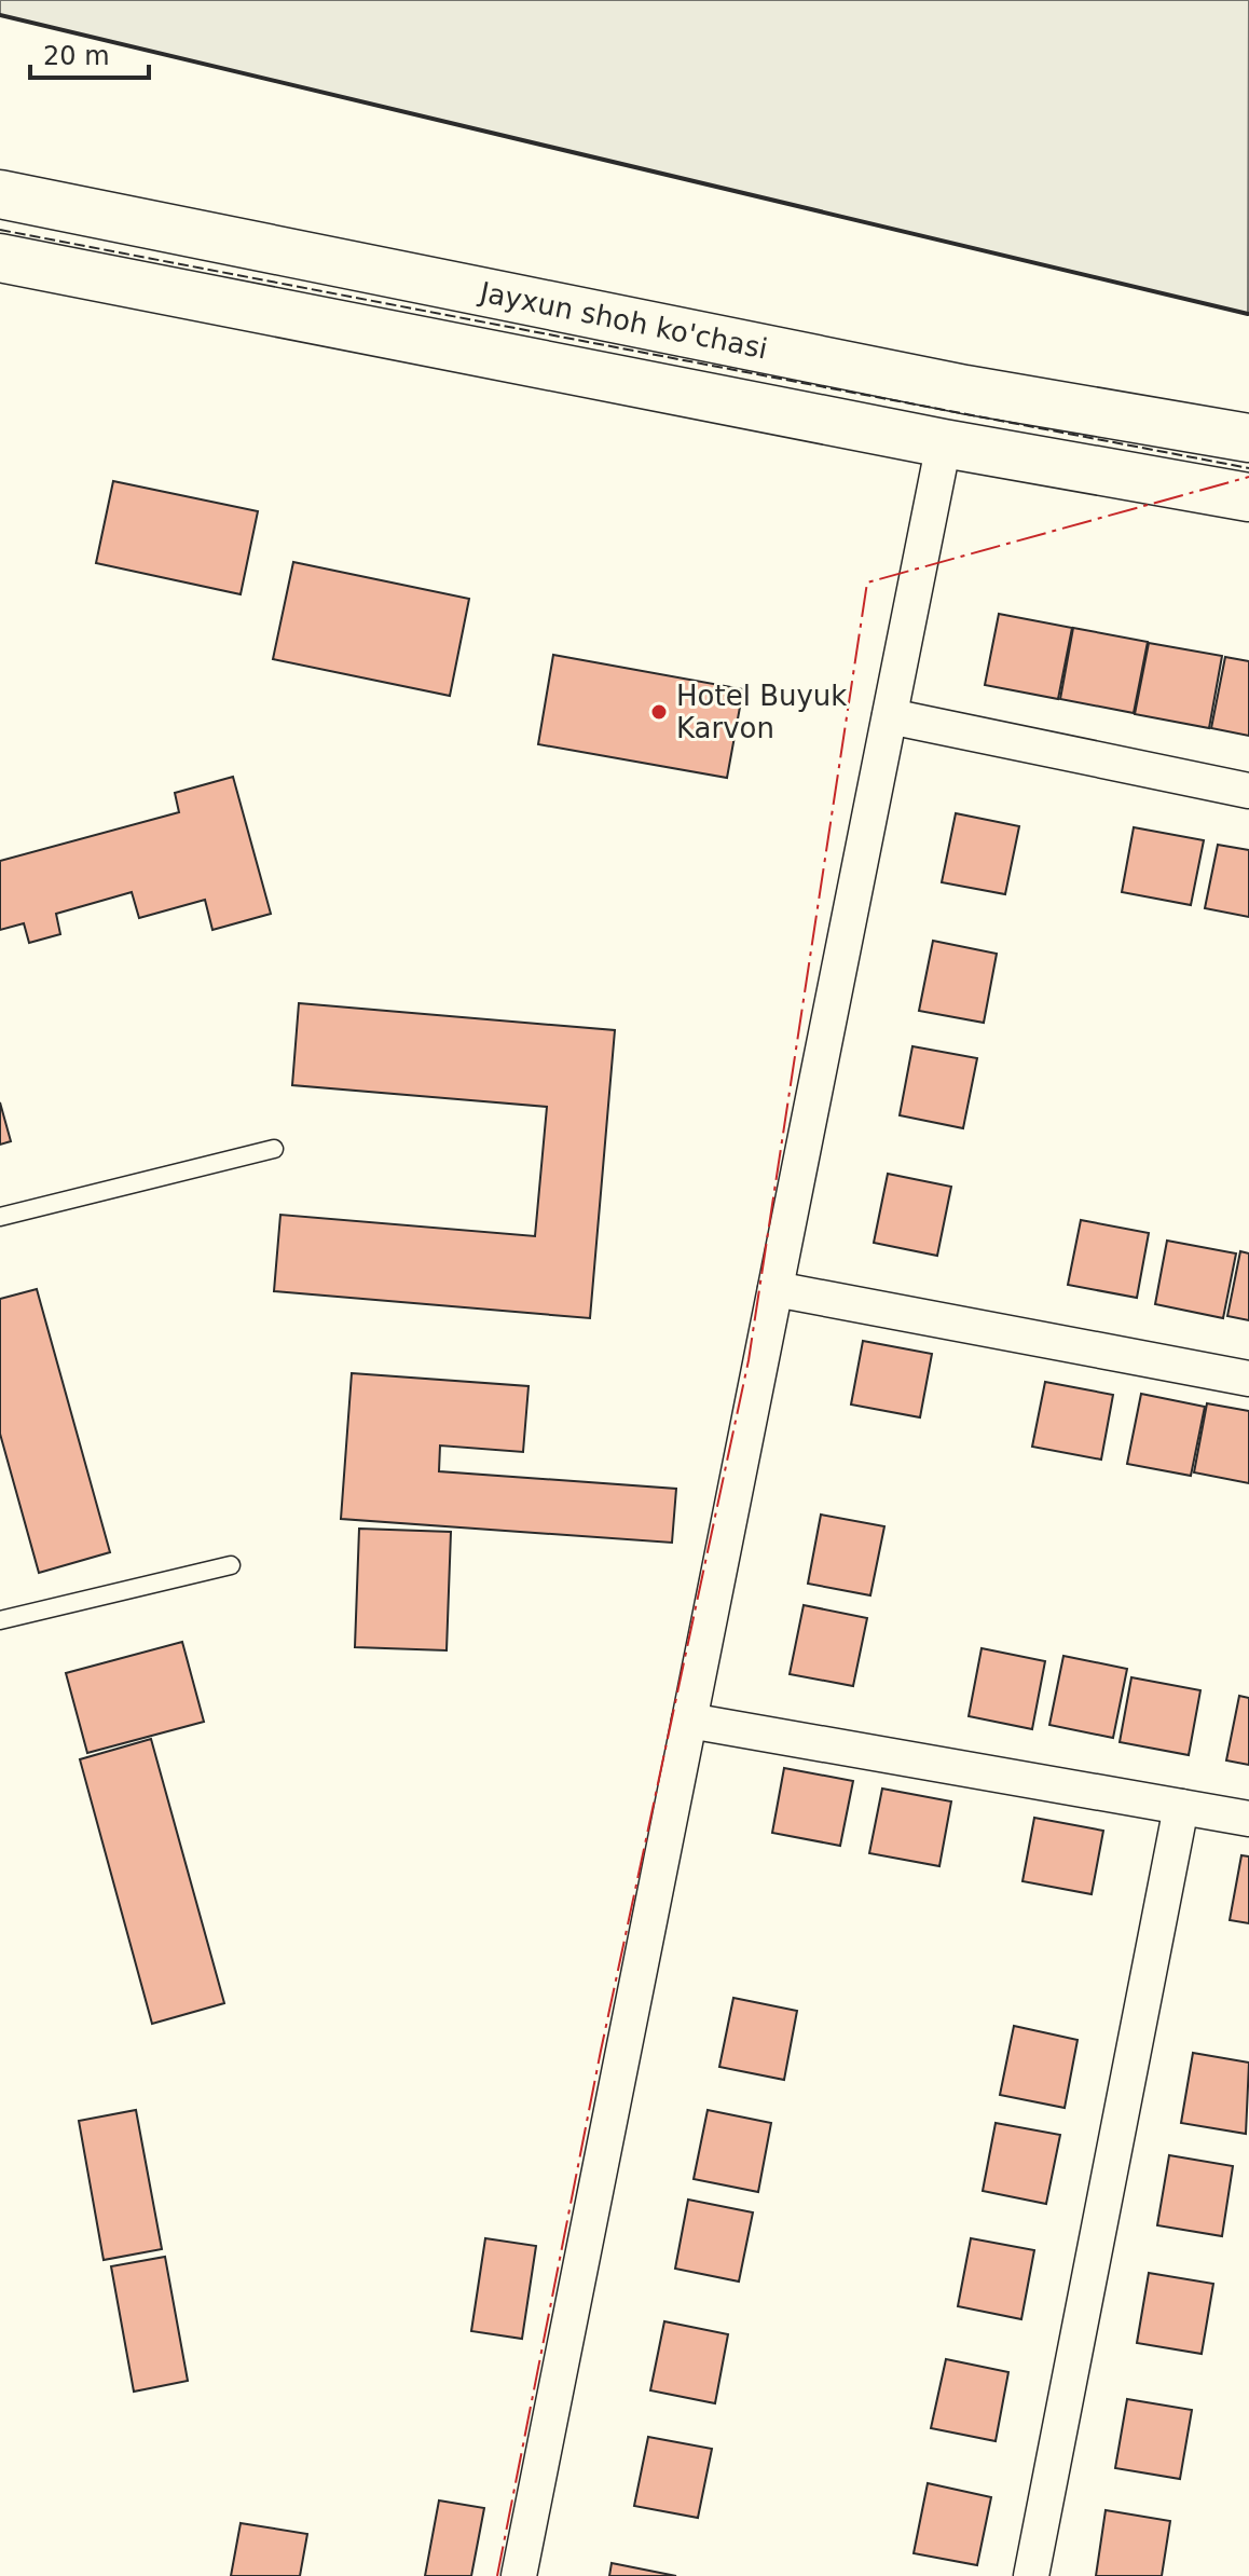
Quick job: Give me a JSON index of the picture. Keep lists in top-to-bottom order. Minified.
{"streets":{"highway":["Jayxun shoh ko'chasi"]},"places":["Hotel Buyuk Karvon"],"scale_bar":"20 m"}
